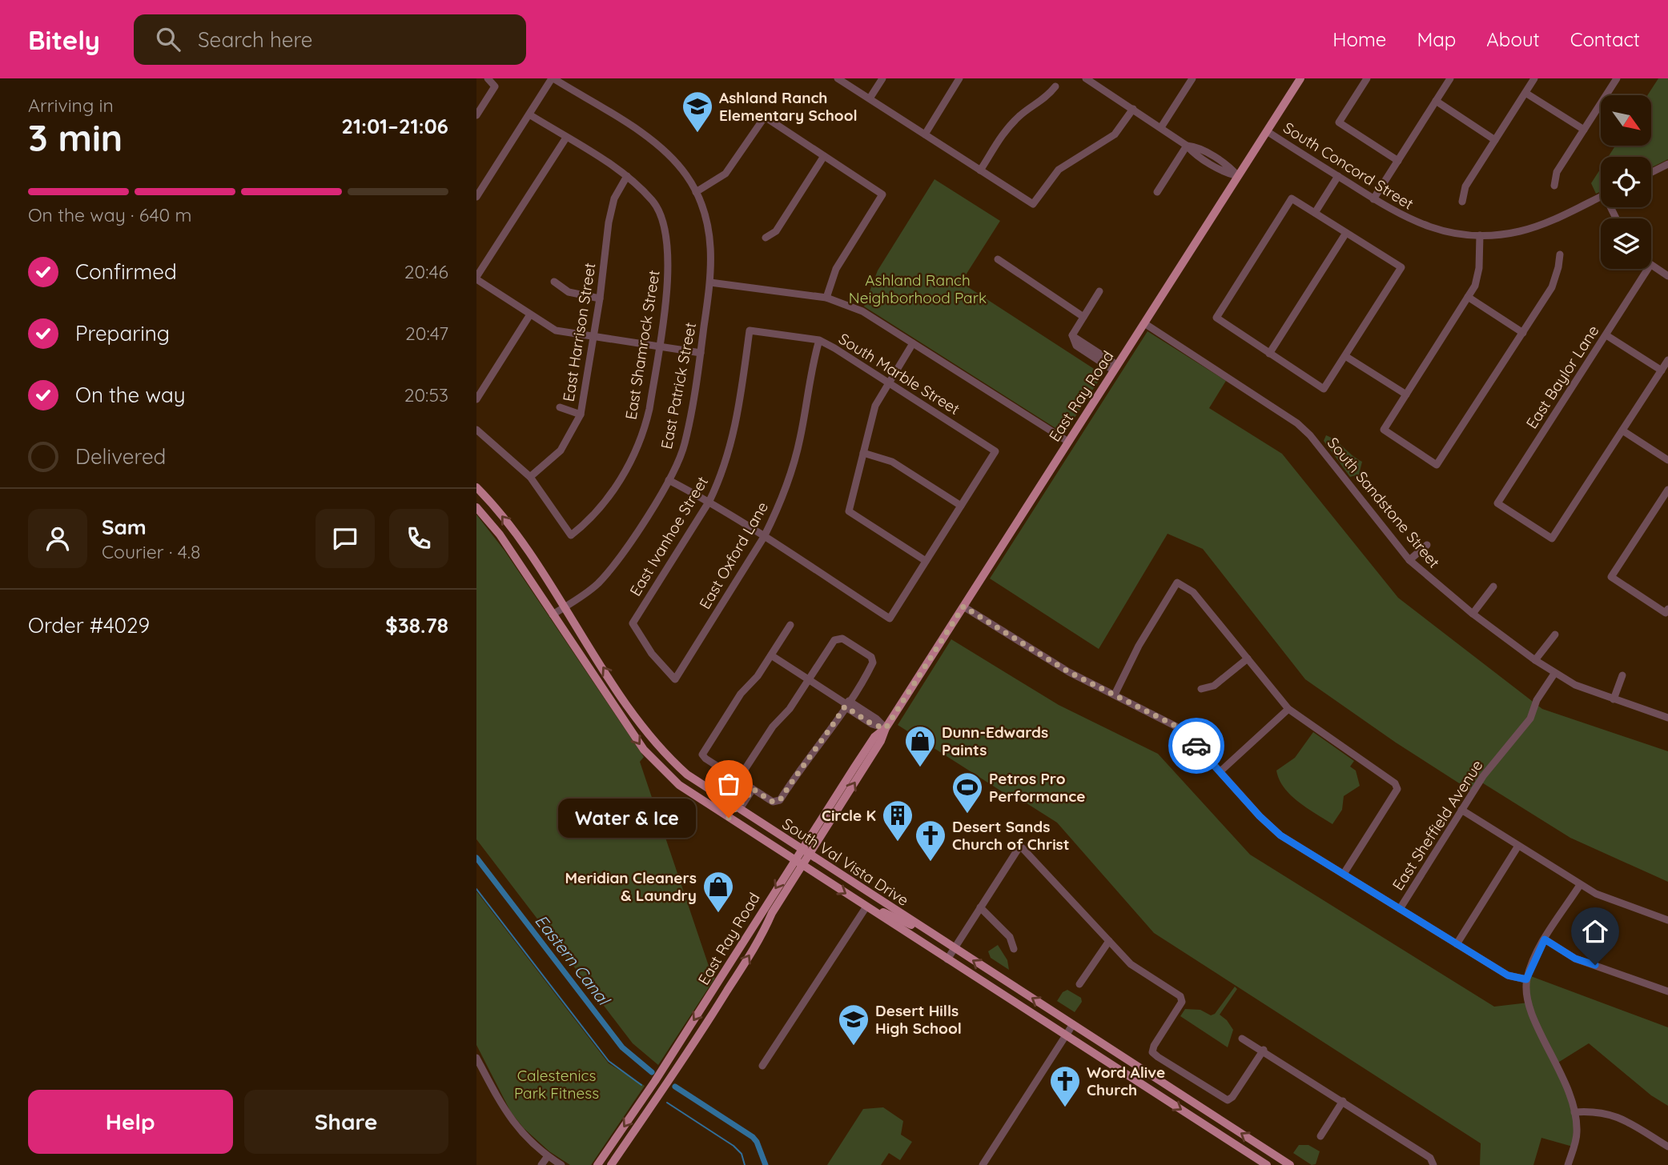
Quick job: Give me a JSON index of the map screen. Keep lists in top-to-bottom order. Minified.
{"streets":{"main road":["East Ray Road","South Val Vista Drive"],"street":["South Concord Street","East Harrison Street","East Shamrock Street","South Marble Street","East Baylor Lane","East Patrick Street","South Sandstone Street","East Ivanhoe Street","East Oxford Lane","East Sheffield Avenue"]},"crossings":[["South Concord Street","East Ray Road"],["East Harrison Street","East Shamrock Street"],["South Marble Street","East Ivanhoe Street"],["South Marble Street","East Oxford Lane"],["East Patrick Street","South Val Vista Drive"],["East Ray Road","South Sandstone Street"],["East Ray Road","South Val Vista Drive"],["South Sandstone Street","East Sheffield Avenue"],["East Ivanhoe Street","East Oxford Lane"]],"water":["Eastern Canal"],"parks":["Ashland Ranch Neighborhood Park","Calestenics Park Fitness"],"places":{"school or university":["Ashland Ranch Elementary School","Desert Hills High School"],"shop":["Dunn-Edwards Paints","Meridian Cleaners & Laundry"],"sports":["Petros Pro Performance"],"other":["Water & Ice"],"building":["Circle K"],"church":["Desert Sands Church of Christ","Word Alive Church"]},"north":"bottom right","page":{"header":"Bitely","search":"Search here","nav":["Home","Map","About","Contact"],"heading":["3 min","Arriving in","21:01–21:06"],"panel":["Sam","Courier · 4.8","Order #4029","$38.78"],"bar":"On the way · 640 m","list":[["Confirmed","20:46"],["Preparing","20:47"],["On the way","20:53"],"Delivered"],"bubble":"Water & Ice","buttons":["Help","Share"]}}
